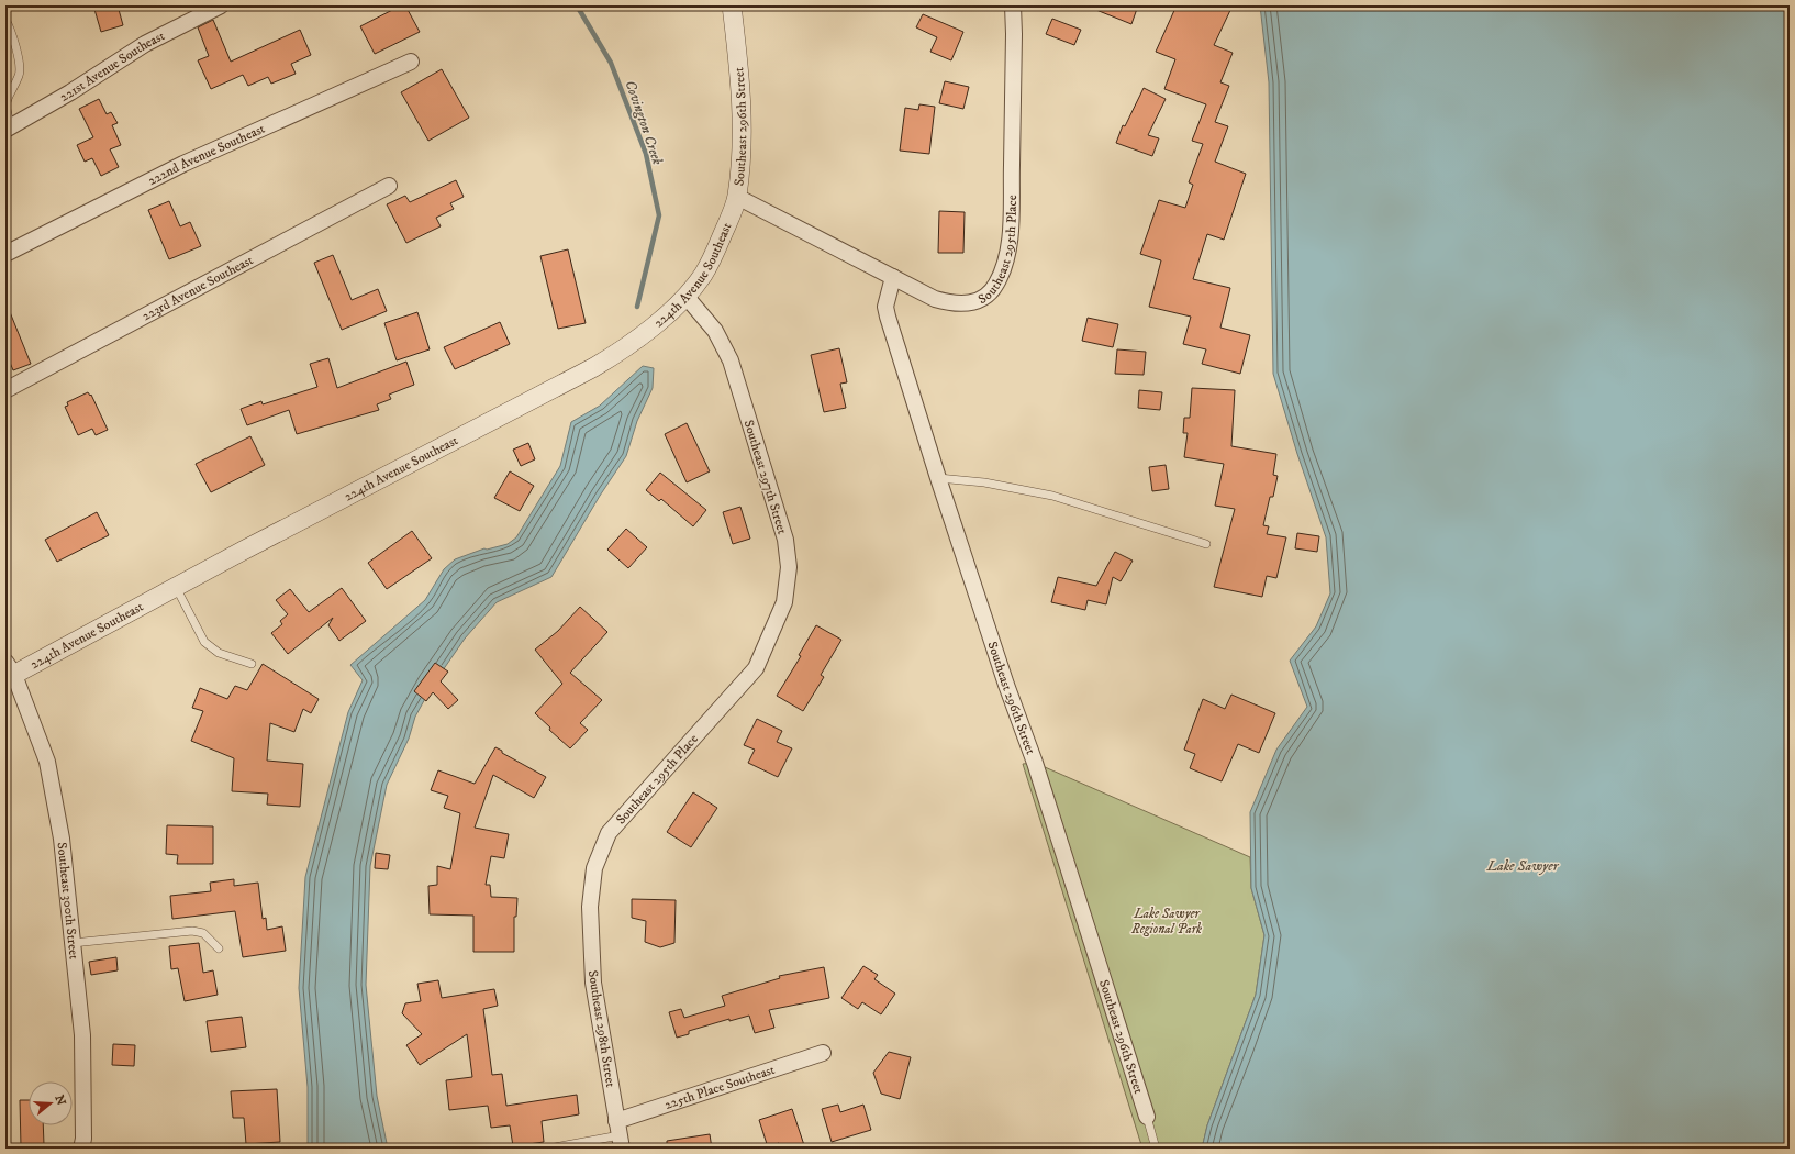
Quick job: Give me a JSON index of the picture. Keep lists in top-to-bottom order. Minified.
{"streets":{"street":["221st Avenue Southeast","Southeast 296th Street","222nd Avenue Southeast","Southeast 295th Place","224th Avenue Southeast","223rd Avenue Southeast","Southeast 297th Street","Southeast 300th Street","Southeast 298th Street","225th Place Southeast"]},"crossings":[["Southeast 296th Street","Southeast 295th Place"],["Southeast 296th Street","224th Avenue Southeast"],["Southeast 295th Place","224th Avenue Southeast"],["Southeast 295th Place","Southeast 297th Street"],["Southeast 295th Place","Southeast 298th Street"],["224th Avenue Southeast","Southeast 297th Street"],["224th Avenue Southeast","Southeast 300th Street"],["Southeast 298th Street","225th Place Southeast"]],"water":["Covington Creek","Lake Sawyer"],"parks":["Lake Sawyer Regional Park"],"north":"right"}
